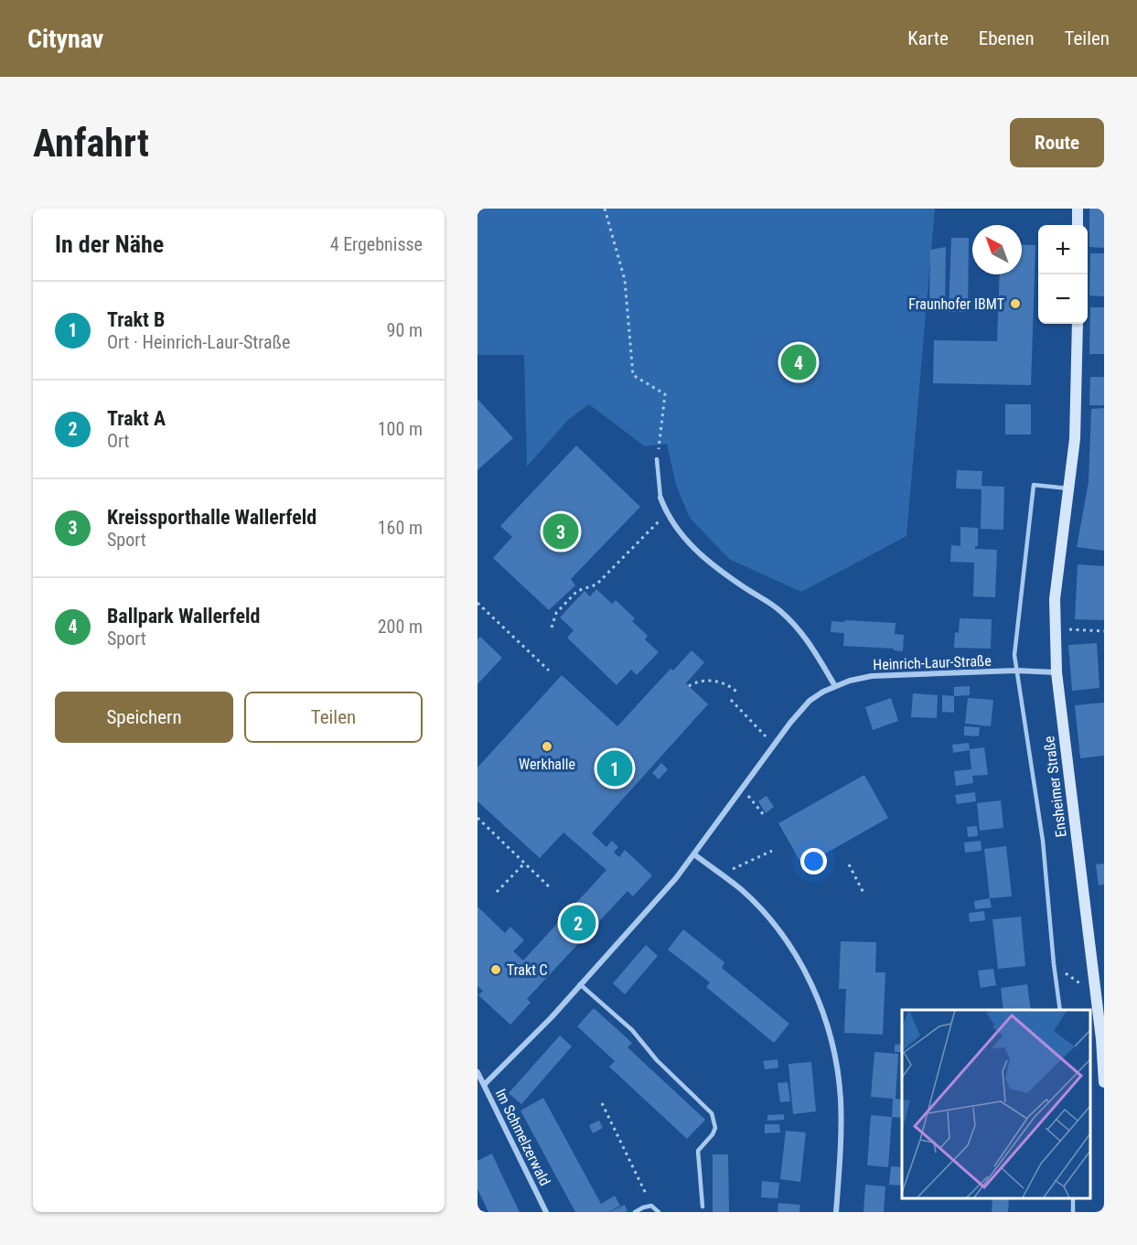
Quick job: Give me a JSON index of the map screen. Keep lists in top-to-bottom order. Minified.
{"streets":{"main road":["Ensheimer Straße"],"street":["Heinrich-Laur-Straße","Im Schmelzerwald"]},"crossings":[["Heinrich-Laur-Straße","Ensheimer Straße"],["Heinrich-Laur-Straße","Im Schmelzerwald"]],"places":["Fraunhofer IBMT","Werkhalle","Trakt C"],"north":"top left","page":{"header":"Citynav","nav":["Karte","Ebenen","Teilen"],"buttons":["Route",["Speichern","Teilen"]],"title":"Anfahrt","heading":["In der Nähe","4 Ergebnisse"],"map_buttons":["+","−"],"list":[{"mark":"1","name":"Trakt B","note":"Ort · Heinrich-Laur-Straße","value":"90 m"},{"mark":"2","name":"Trakt A","note":"Ort","value":"100 m"},{"mark":"3","name":"Kreissporthalle Wallerfeld","note":"Sport","value":"160 m"},{"mark":"4","name":"Ballpark Wallerfeld","note":"Sport","value":"200 m"}],"pins":["4","3","1","2"]}}
